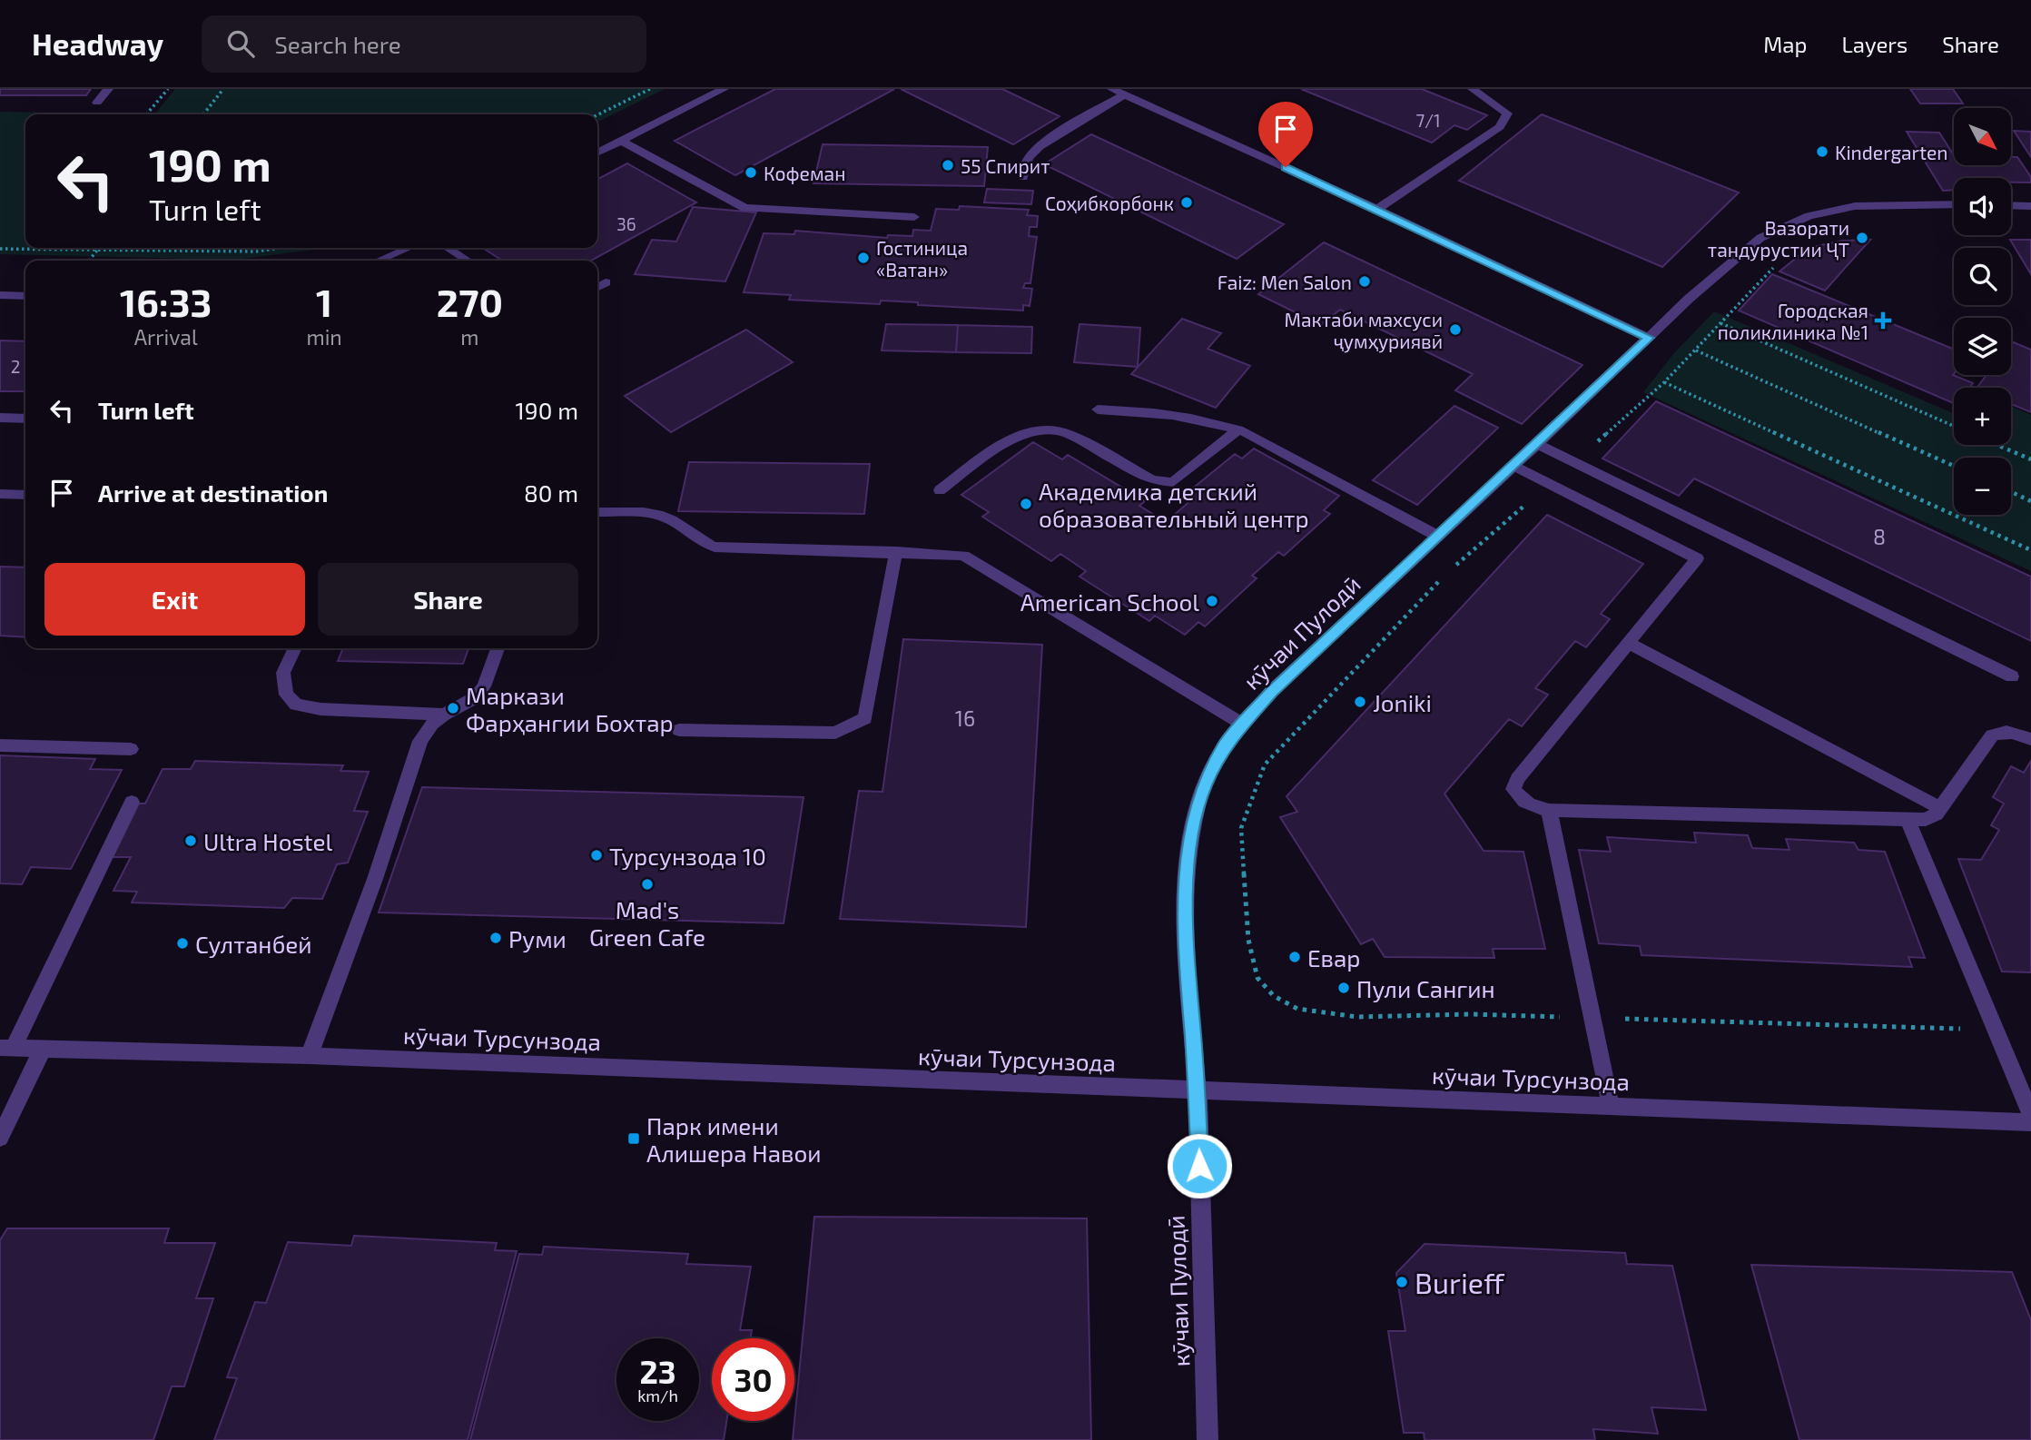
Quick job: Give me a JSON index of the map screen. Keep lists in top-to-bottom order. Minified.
{"streets":{"street":["кӯчаи Пулодӣ","кӯчаи Турсунзода"]},"crossings":[["кӯчаи Пулодӣ","кӯчаи Турсунзода"]],"places":{"other":["Kindergarten","55 Спирит","Кофеман","Соҳибкорбонк","Вазорати тандуруcтии ҶТ","Гостиница «Ватан»","Faiz: Men Salon","Мактаби махсуси ҷумҳуриявӣ","Академика детский образовательный центр","American School","Joniki","Маркази Фарҳангии Бохтар","Ultra Hostel","Турсунзода 10","Mad's Green Cafe","Руми","Султанбей","Евар","Пули Сангин","Burieff"],"health":["Городская поликлиника №1"],"transit":["Парк имени Алишера Навои"]},"house_numbers":["7/1","36","2","8","16"],"north":"bottom right","page":{"header":"Headway","search":"Search here","nav":["Map","Layers","Share"],"map_buttons":["+","−"],"turn":["190 m","Turn left"],"eta":["16:33","Arrival","1","min","270","m"],"list":[{"name":"Turn left","value":"190 m"},{"name":"Arrive at destination","value":"80 m"}],"buttons":["Exit","Share"],"speed":"23 km/h","limit":"30"}}
